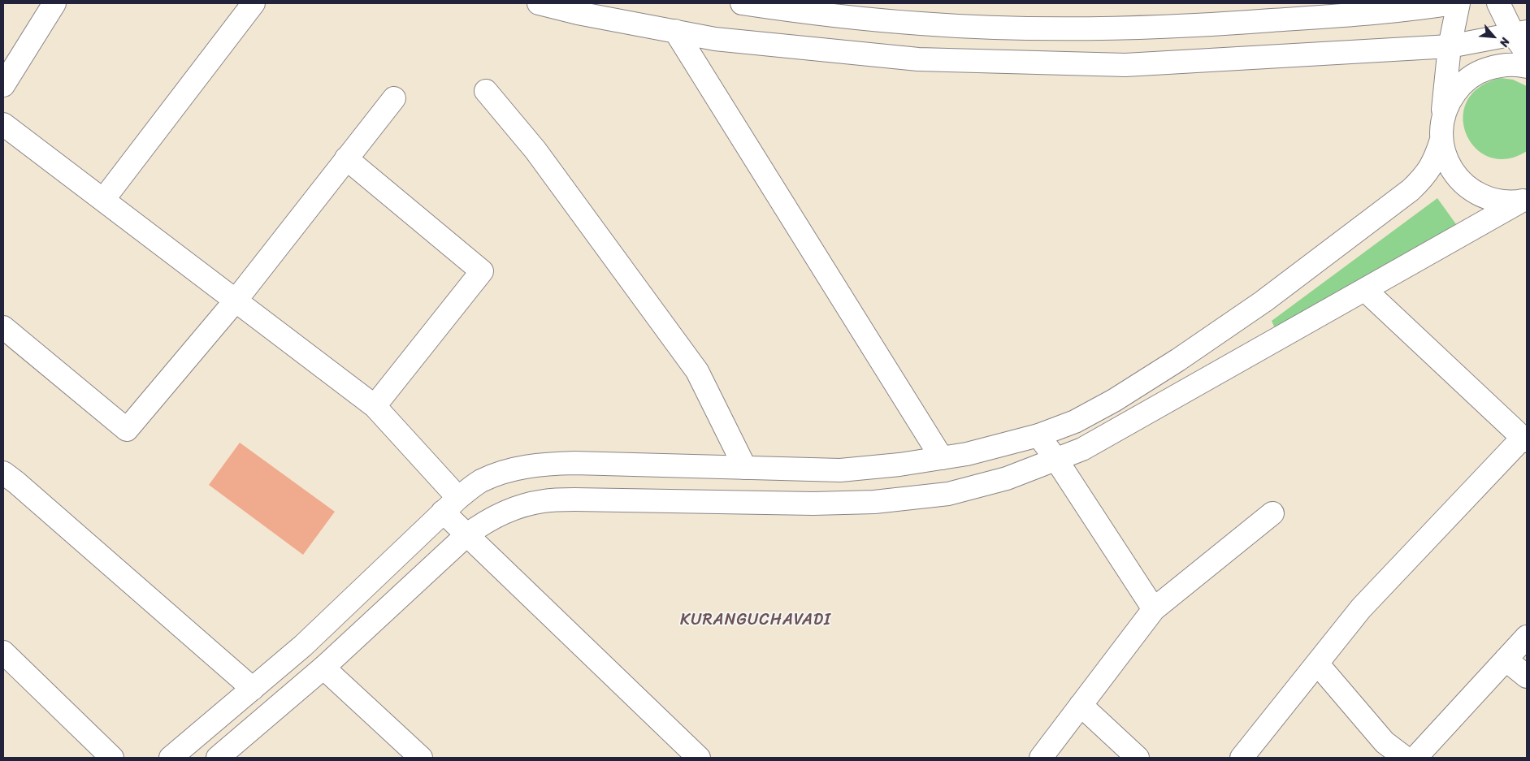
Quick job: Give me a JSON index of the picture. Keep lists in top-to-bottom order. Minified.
{"districts":["KURANGUCHAVADI"],"north":"bottom right"}
